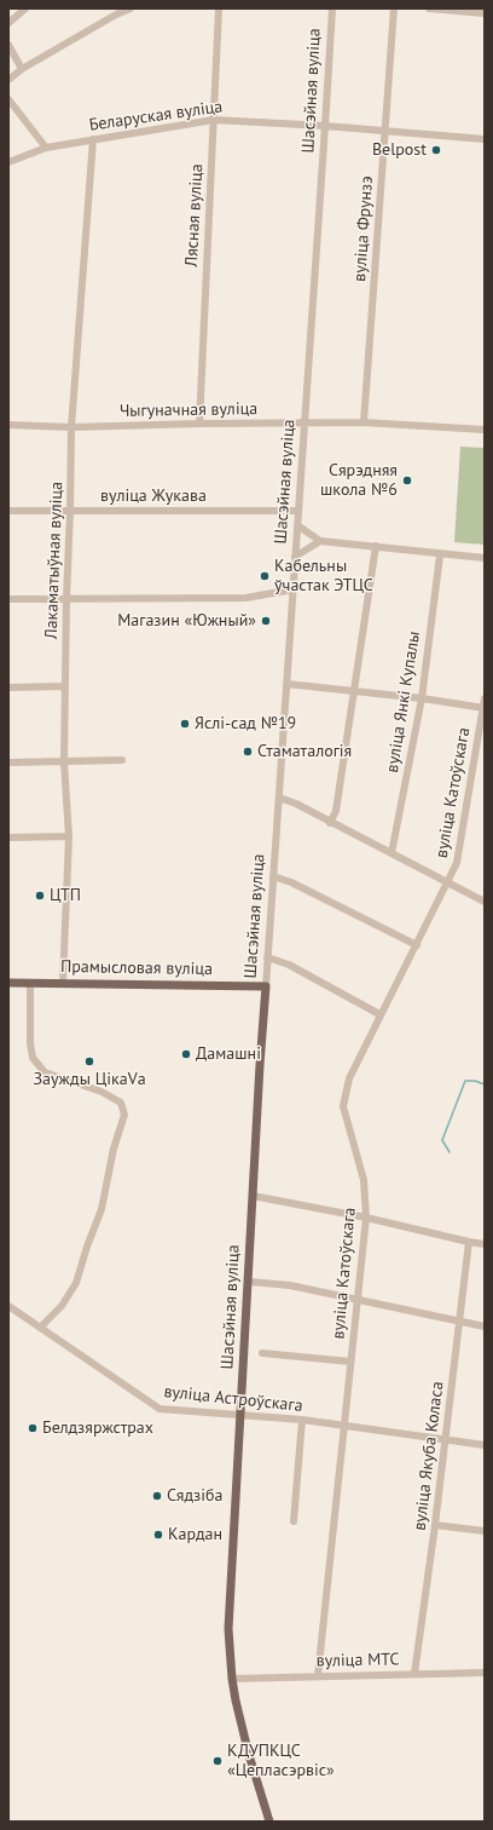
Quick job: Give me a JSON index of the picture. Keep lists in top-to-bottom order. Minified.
{"streets":{"main road":["Шасэйная вуліца","Прамысловая вуліца"],"street":["Беларуская вуліца","Лясная вуліца","вуліца Фрунзэ","Чыгуначная вуліца","вуліца Жукава","Лакаматыўная вуліца","вуліца Янкі Купалы","вуліца Катоўскага","вуліца Астроўскага","вуліца Якуба Коласа","вуліца МТС"]},"crossings":[["Шасэйная вуліца","Беларуская вуліца"],["Шасэйная вуліца","Чыгуначная вуліца"],["Шасэйная вуліца","вуліца Жукава"],["Шасэйная вуліца","Прамысловая вуліца"],["Шасэйная вуліца","вуліца Астроўскага"],["Шасэйная вуліца","вуліца МТС"],["Беларуская вуліца","Лясная вуліца"],["Беларуская вуліца","вуліца Фрунзэ"],["Беларуская вуліца","Лакаматыўная вуліца"],["Лясная вуліца","Чыгуначная вуліца"],["вуліца Фрунзэ","Чыгуначная вуліца"],["Чыгуначная вуліца","Лакаматыўная вуліца"],["вуліца Жукава","Лакаматыўная вуліца"],["Лакаматыўная вуліца","Прамысловая вуліца"],["вуліца Катоўскага","вуліца Астроўскага"],["вуліца Катоўскага","вуліца МТС"],["вуліца Астроўскага","вуліца Якуба Коласа"],["вуліца Якуба Коласа","вуліца МТС"]],"places":["Belpost","Сярэдняя школа №6","Кабельны ўчастак ЭТЦС","Магазин «Южный»","Яслі-сад №19","Стаматалогія","ЦТП","Дамашні","Заужды ЦікаVа","Белдзяржстрах","Сядзіба","Кардан","КДУПКЦС «Цепласэрвіс»"]}
